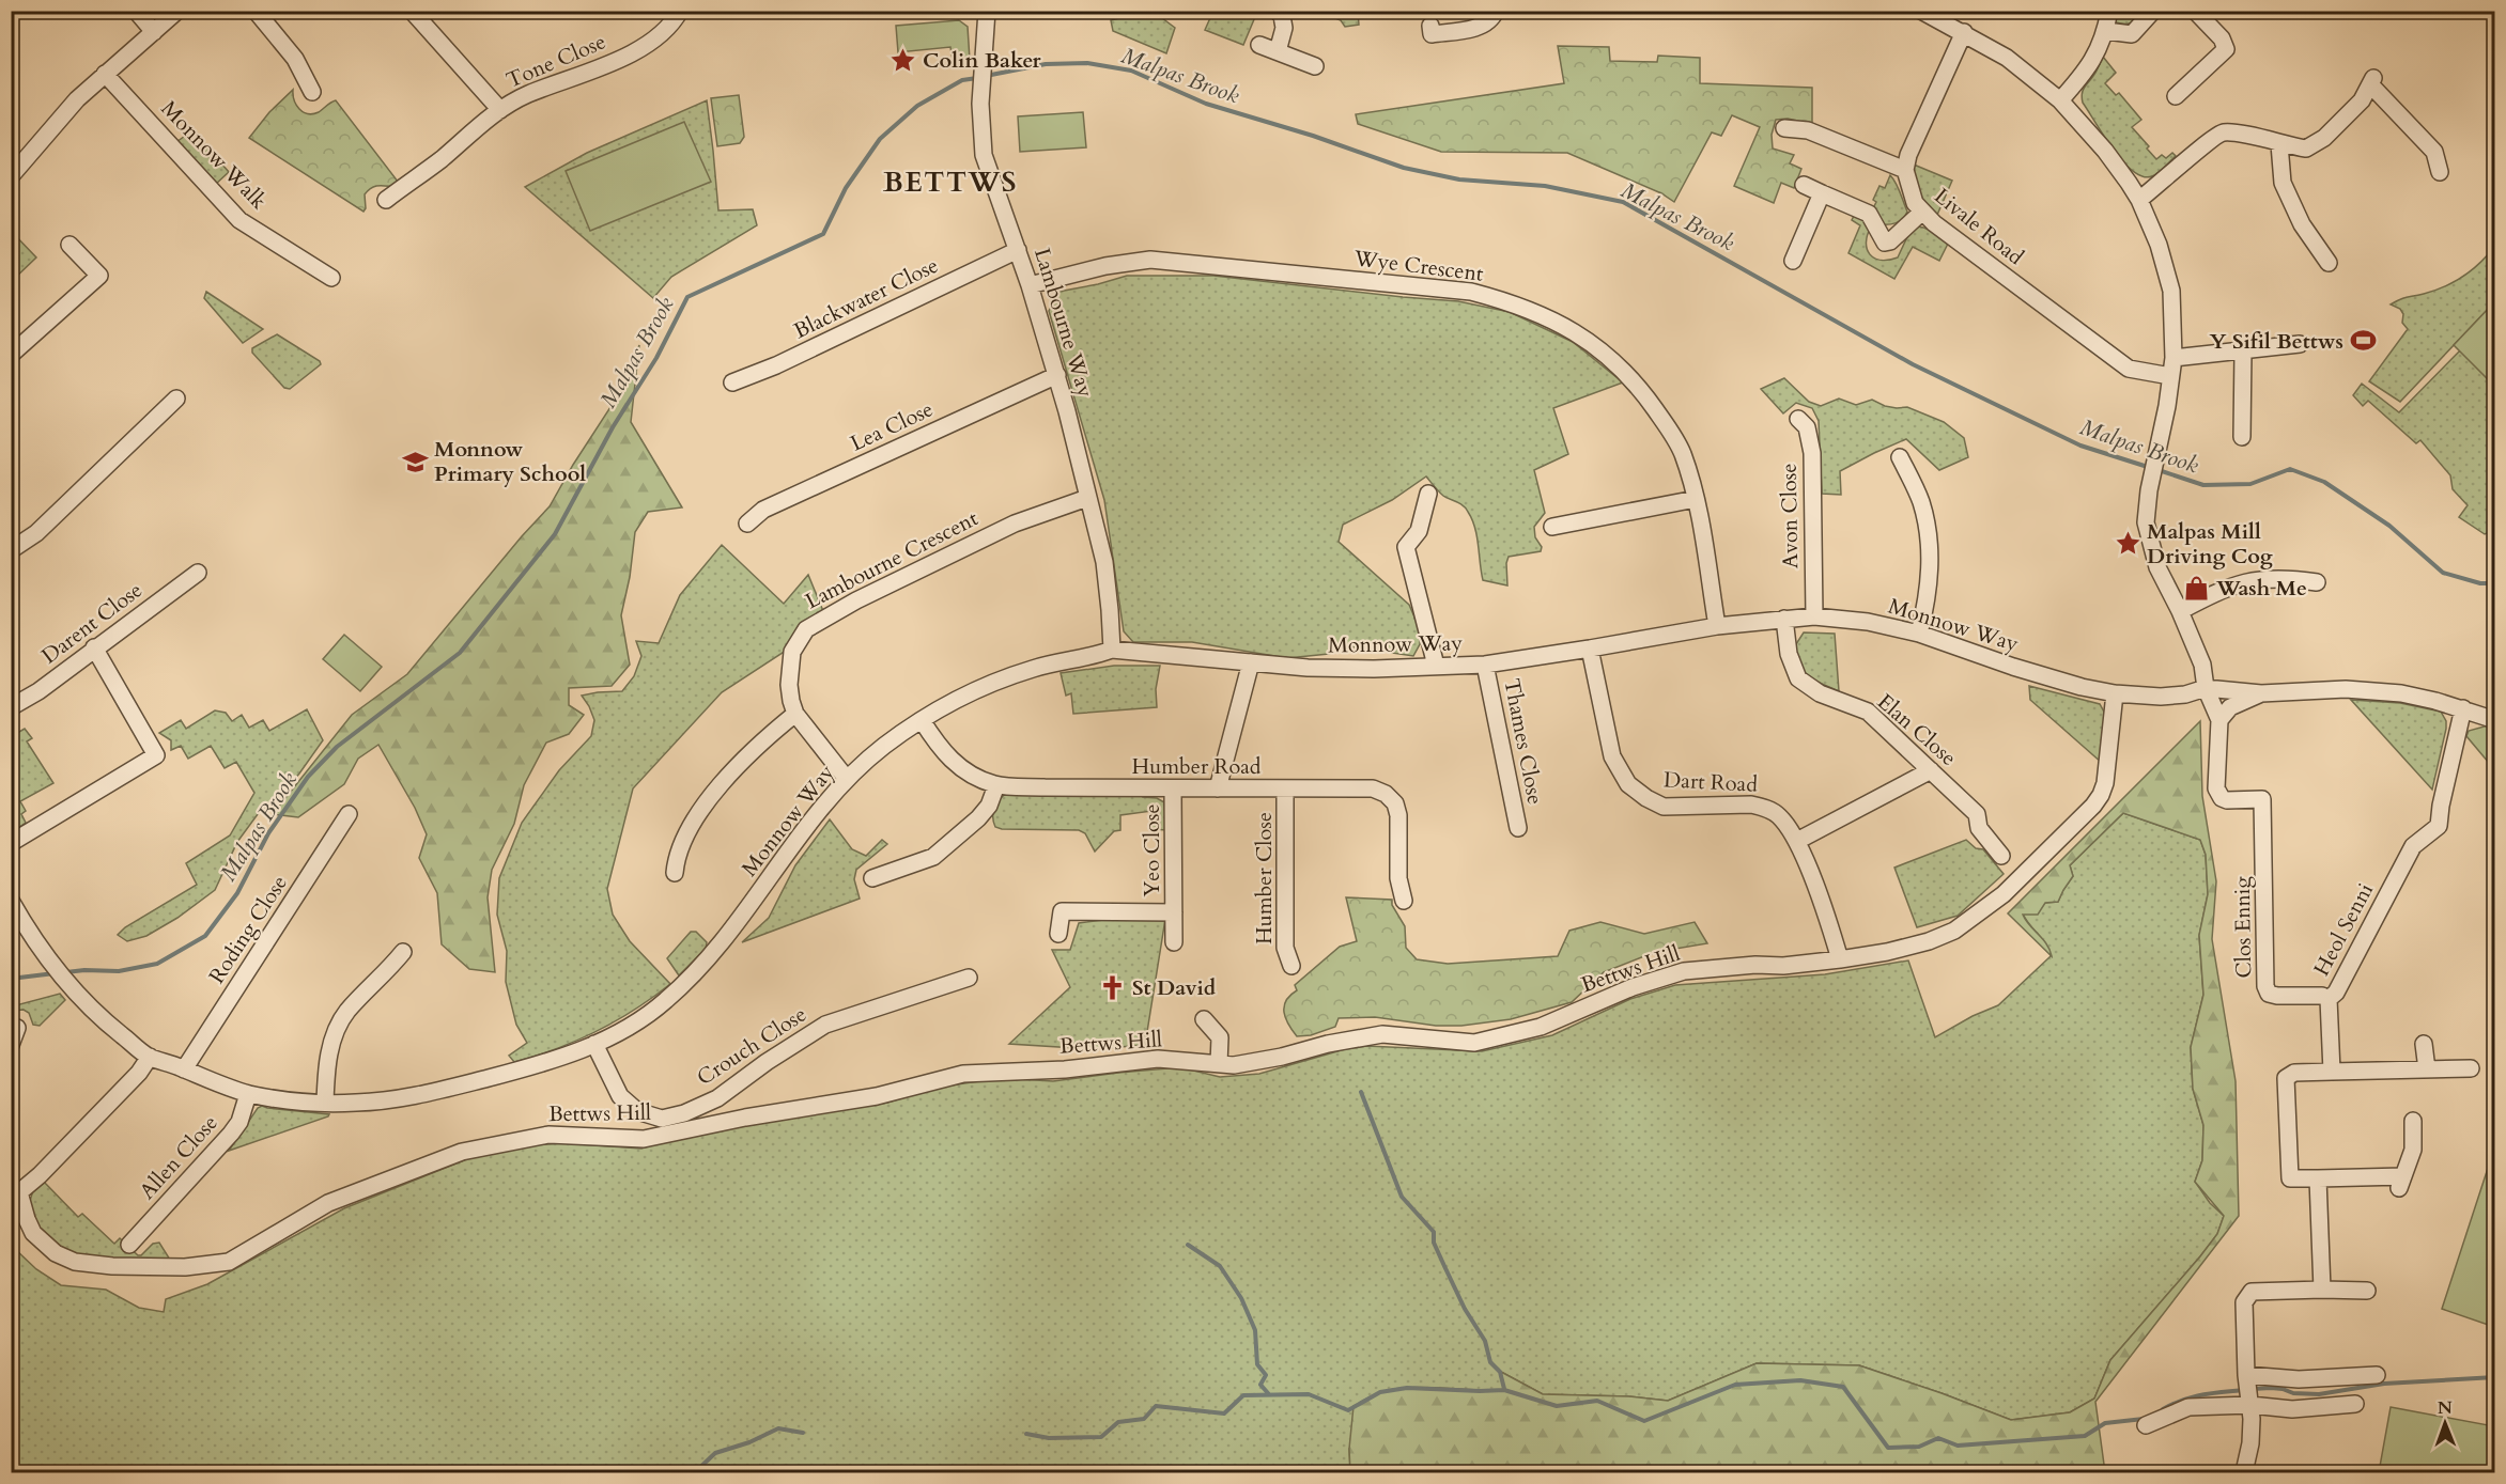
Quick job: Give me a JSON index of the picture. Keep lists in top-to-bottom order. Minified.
{"streets":{"street":["Tone Close","Monnow Walk","Livale Road","Wye Crescent","Blackwater Close","Lambourne Way","Lea Close","Avon Close","Lambourne Crescent","Darent Close","Monnow Way","Elan Close","Thames Close","Humber Road","Dart Road","Yeo Close","Humber Close","Clos Ennig","Roding Close","Heol Senni","Bettws Hill","Crouch Close","Allen Close"]},"crossings":[["Wye Crescent","Lambourne Way"],["Wye Crescent","Monnow Way"],["Blackwater Close","Lambourne Way"],["Lambourne Way","Lea Close"],["Lambourne Way","Lambourne Crescent"],["Lambourne Way","Monnow Way"],["Avon Close","Monnow Way"],["Lambourne Crescent","Monnow Way"],["Monnow Way","Elan Close"],["Monnow Way","Thames Close"],["Monnow Way","Humber Road"],["Monnow Way","Dart Road"],["Monnow Way","Roding Close"],["Monnow Way","Bettws Hill"],["Monnow Way","Crouch Close"],["Monnow Way","Allen Close"],["Humber Road","Yeo Close"],["Humber Road","Humber Close"],["Dart Road","Bettws Hill"],["Clos Ennig","Heol Senni"]],"districts":["BETTWS"],"water":["Malpas Brook"],"places":{"place":["Colin Baker","Malpas Mill Driving Cog"],"sports":["Y Sifil Bettws"],"school or university":["Monnow Primary School"],"shop":["Wash Me"],"church":["St David"]},"north":"top"}
